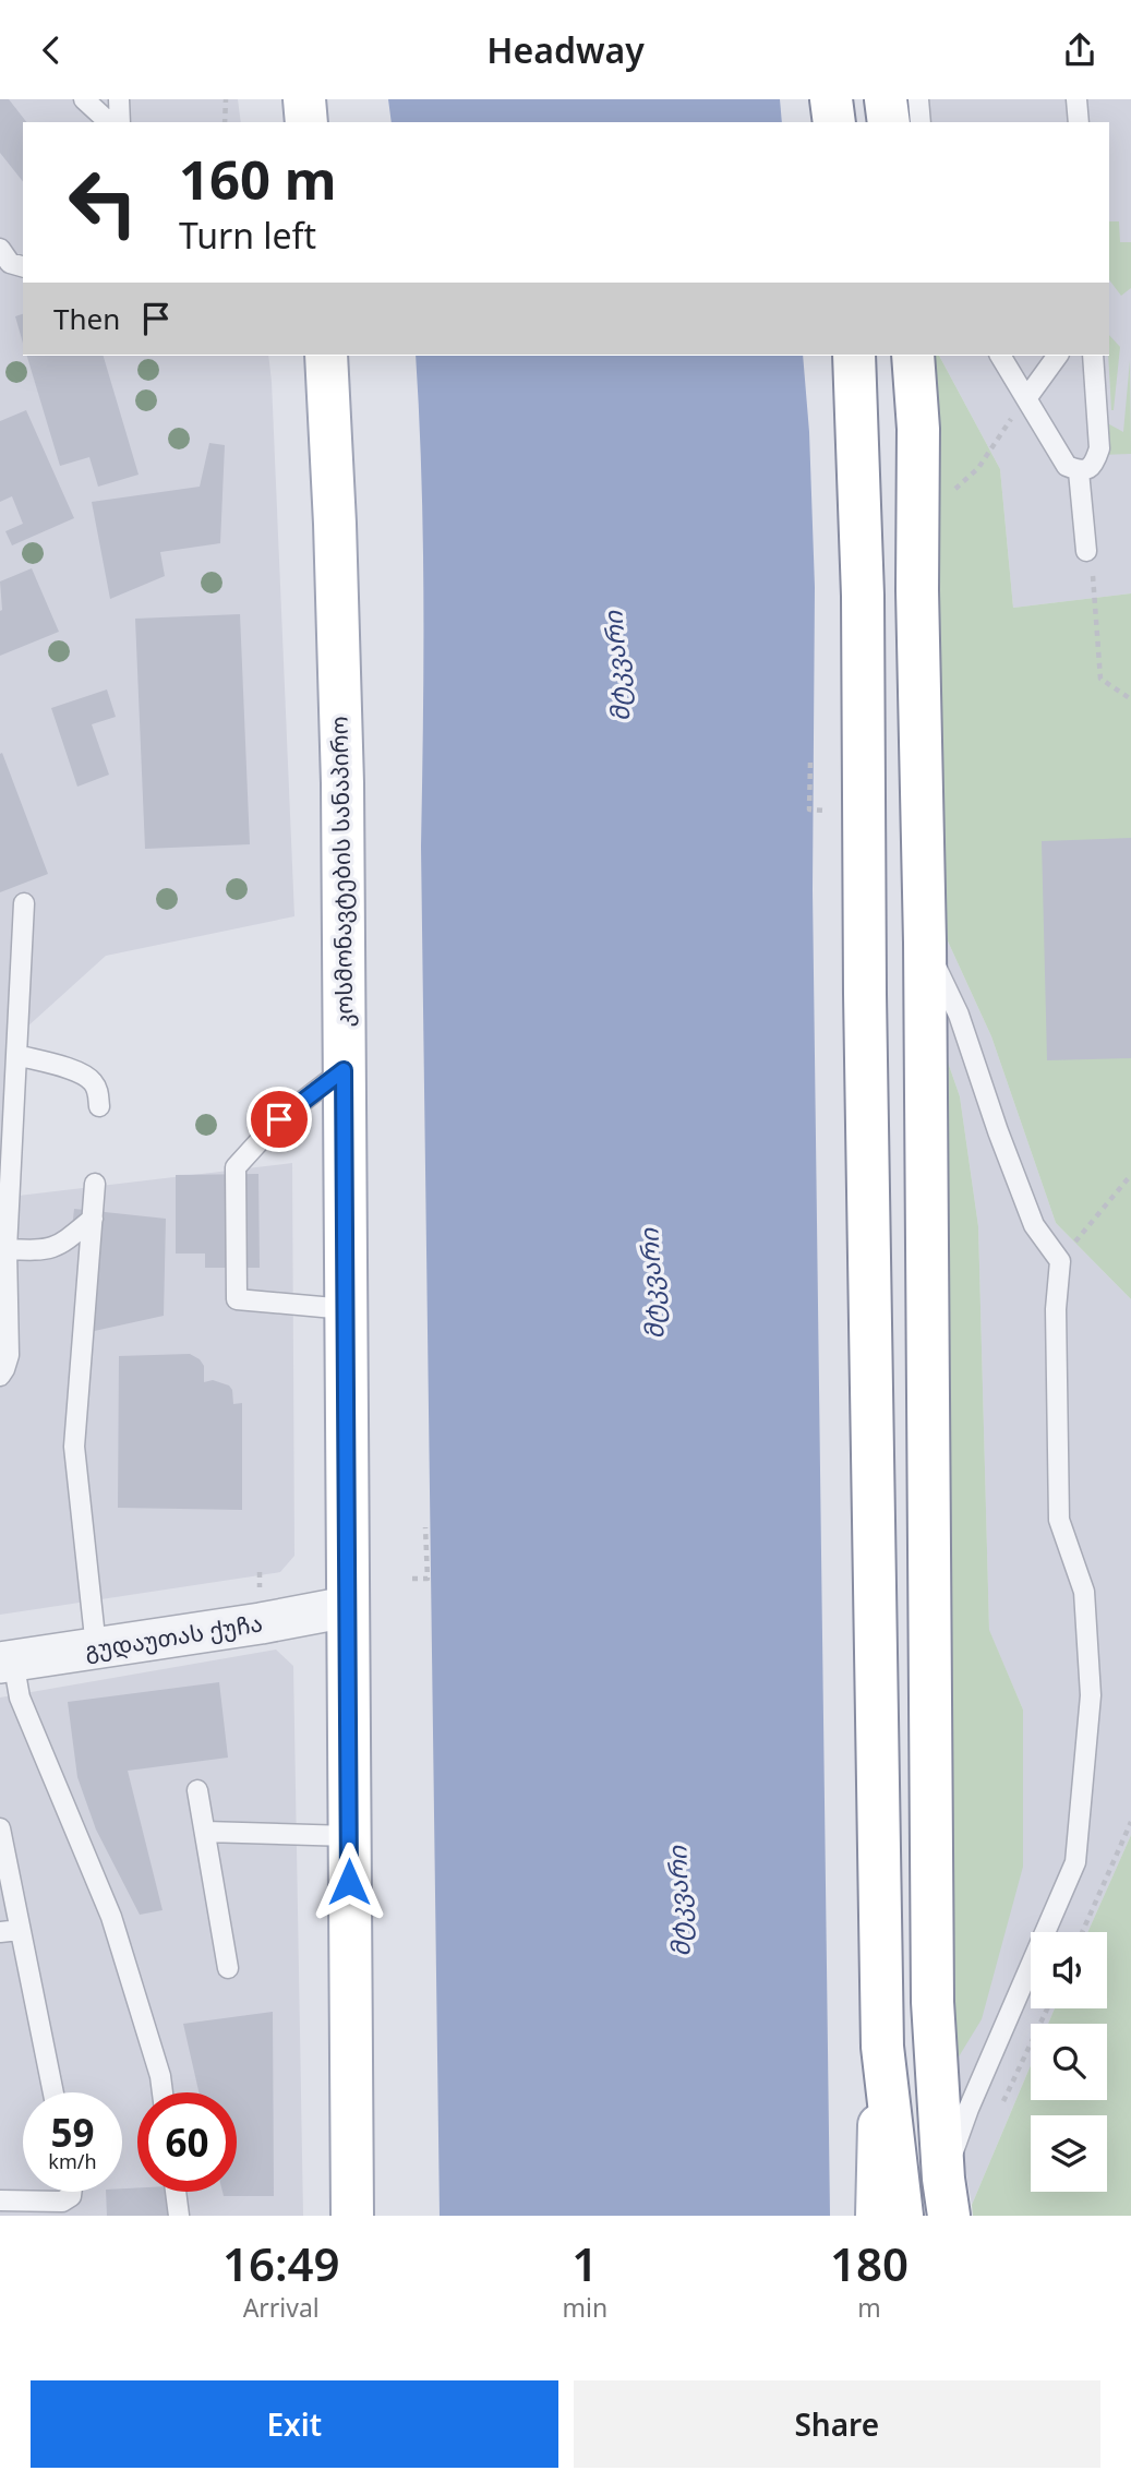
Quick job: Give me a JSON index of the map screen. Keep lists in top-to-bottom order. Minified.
{"streets":{"main road":["კოსმონავტების სანაპირო"],"street":["გუდაუთას ქუჩა"]},"crossings":[["კოსმონავტების სანაპირო","გუდაუთას ქუჩა"]],"water":["მტკვარი"],"page":{"header":"Headway","turn":["160 m","Turn left"],"then":"Then","speed":"59 km/h","limit":"60","eta":["16:49","Arrival","1","min","180","m"],"buttons":["Exit","Share"]}}
